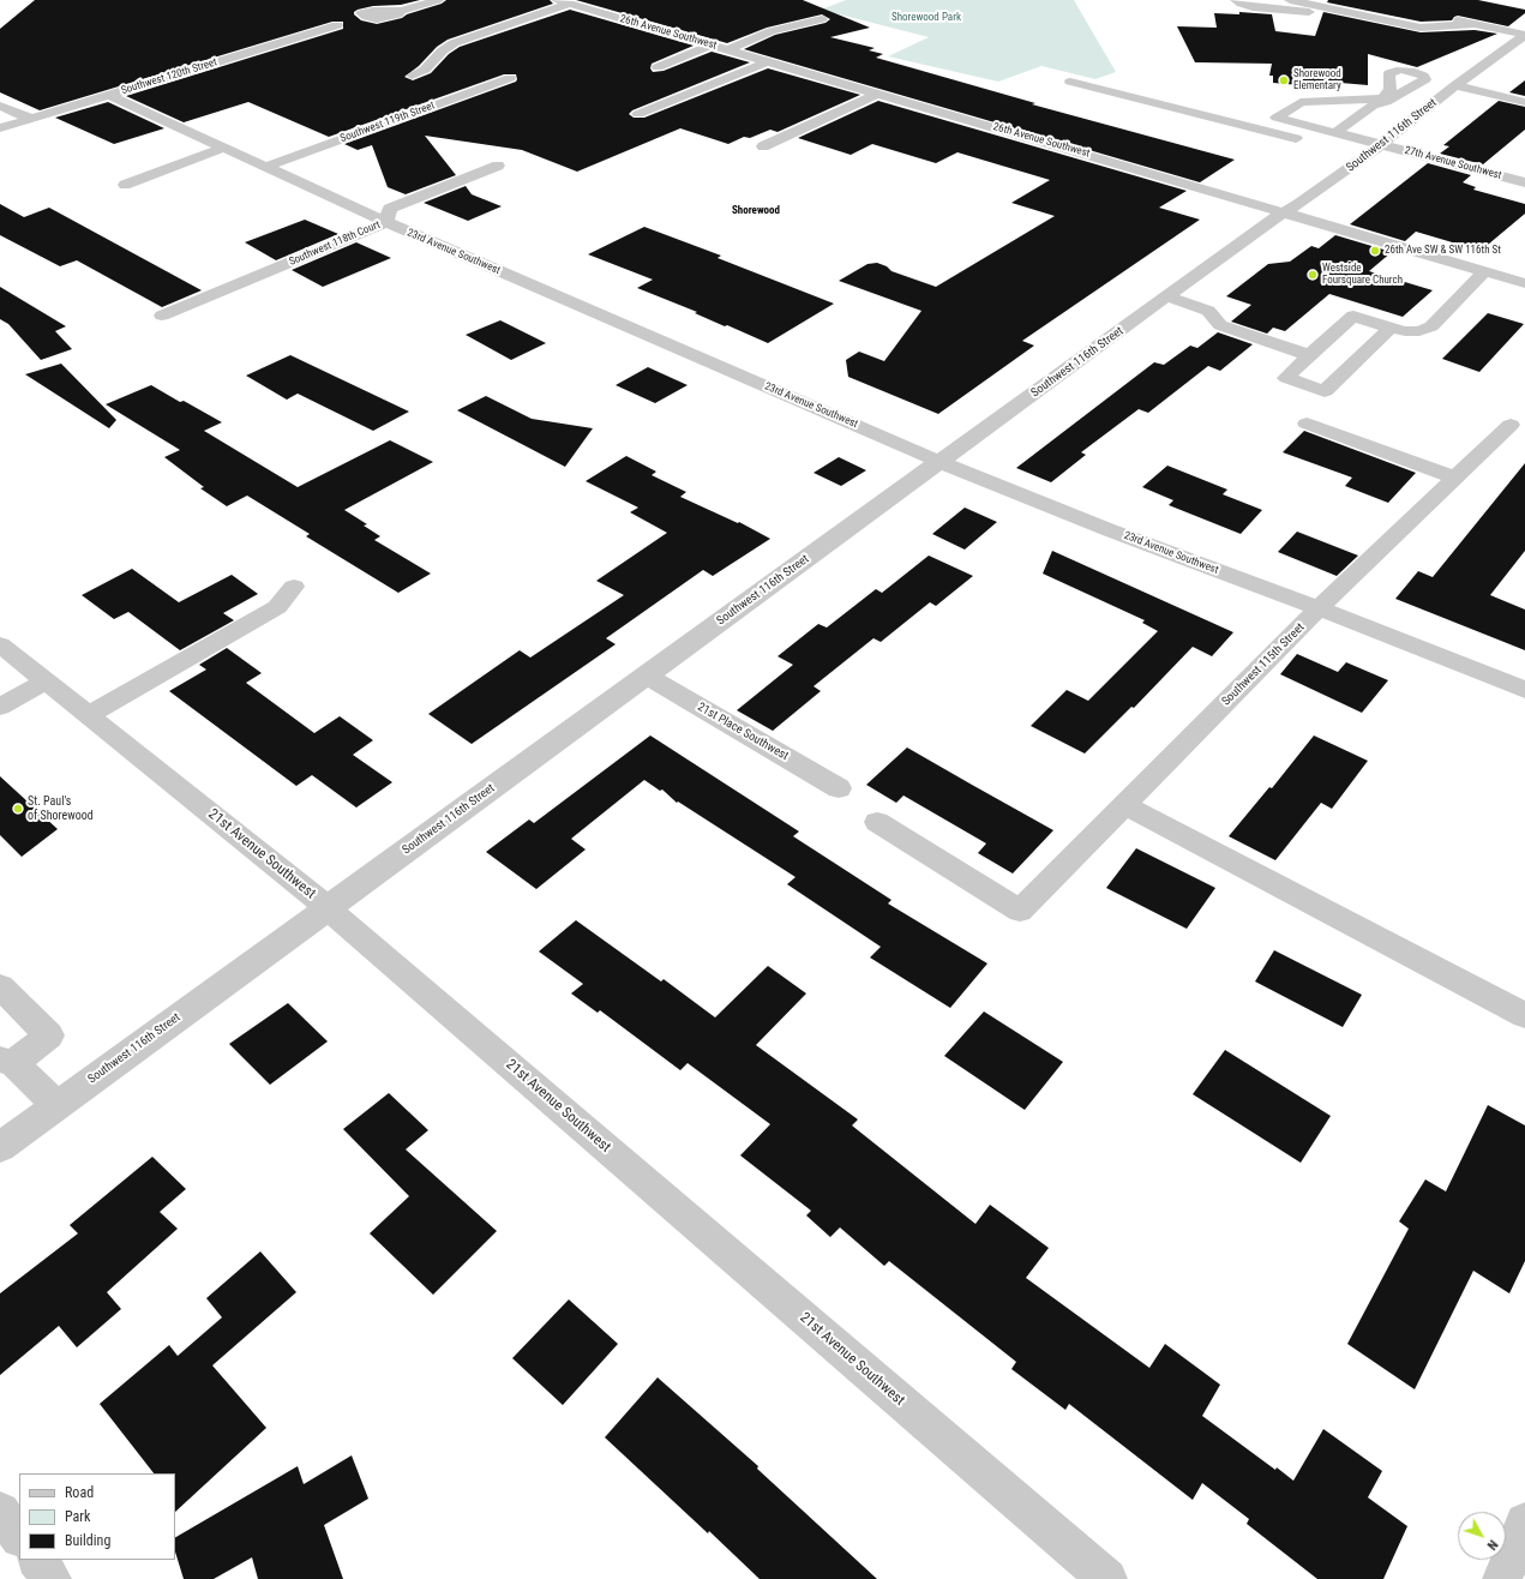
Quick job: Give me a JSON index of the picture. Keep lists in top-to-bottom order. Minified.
{"streets":{"street":["26th Avenue Southwest","Southwest 120th Street","Southwest 119th Street","Southwest 116th Street","27th Avenue Southwest","Southwest 118th Court","23rd Avenue Southwest","Southwest 115th Street","21st Place Southwest","21st Avenue Southwest"]},"crossings":[["26th Avenue Southwest","Southwest 116th Street"],["Southwest 120th Street","23rd Avenue Southwest"],["Southwest 119th Street","23rd Avenue Southwest"],["Southwest 116th Street","27th Avenue Southwest"],["Southwest 116th Street","23rd Avenue Southwest"],["Southwest 116th Street","21st Place Southwest"],["Southwest 116th Street","21st Avenue Southwest"],["Southwest 118th Court","23rd Avenue Southwest"],["23rd Avenue Southwest","Southwest 115th Street"]],"districts":["Shorewood"],"parks":["Shorewood Park"],"places":["Shorewood Elementary","26th Ave SW & SW 116th St","Westside Foursquare Church","St. Paul's of Shorewood"],"legend":["Road","Park","Building"],"north":"bottom right"}
